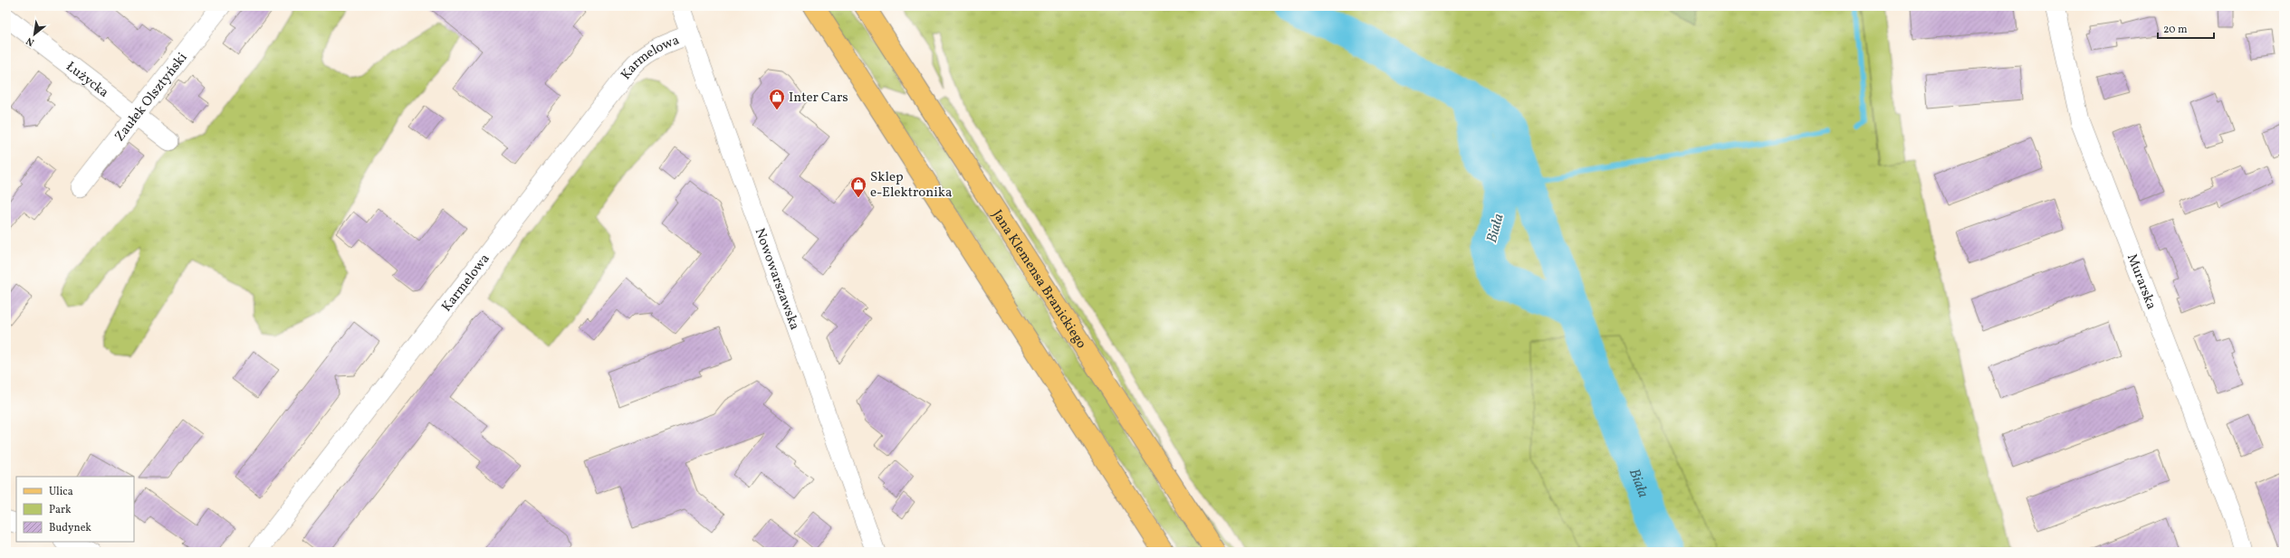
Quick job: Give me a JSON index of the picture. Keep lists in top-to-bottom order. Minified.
{"streets":{"main road":["Jana Klemensa Branickiego"],"street":["Karmelowa","Łużycka","Zaułek Olsztyński","Nowowarszawska","Murarska"]},"crossings":[["Karmelowa","Nowowarszawska"],["Łużycka","Zaułek Olsztyński"]],"water":["Biała"],"places":{"shop":["Inter Cars","Sklep e-Elektronika"]},"legend":["Ulica","Park","Budynek"],"scale_bar":"20 m","north":"bottom left"}
